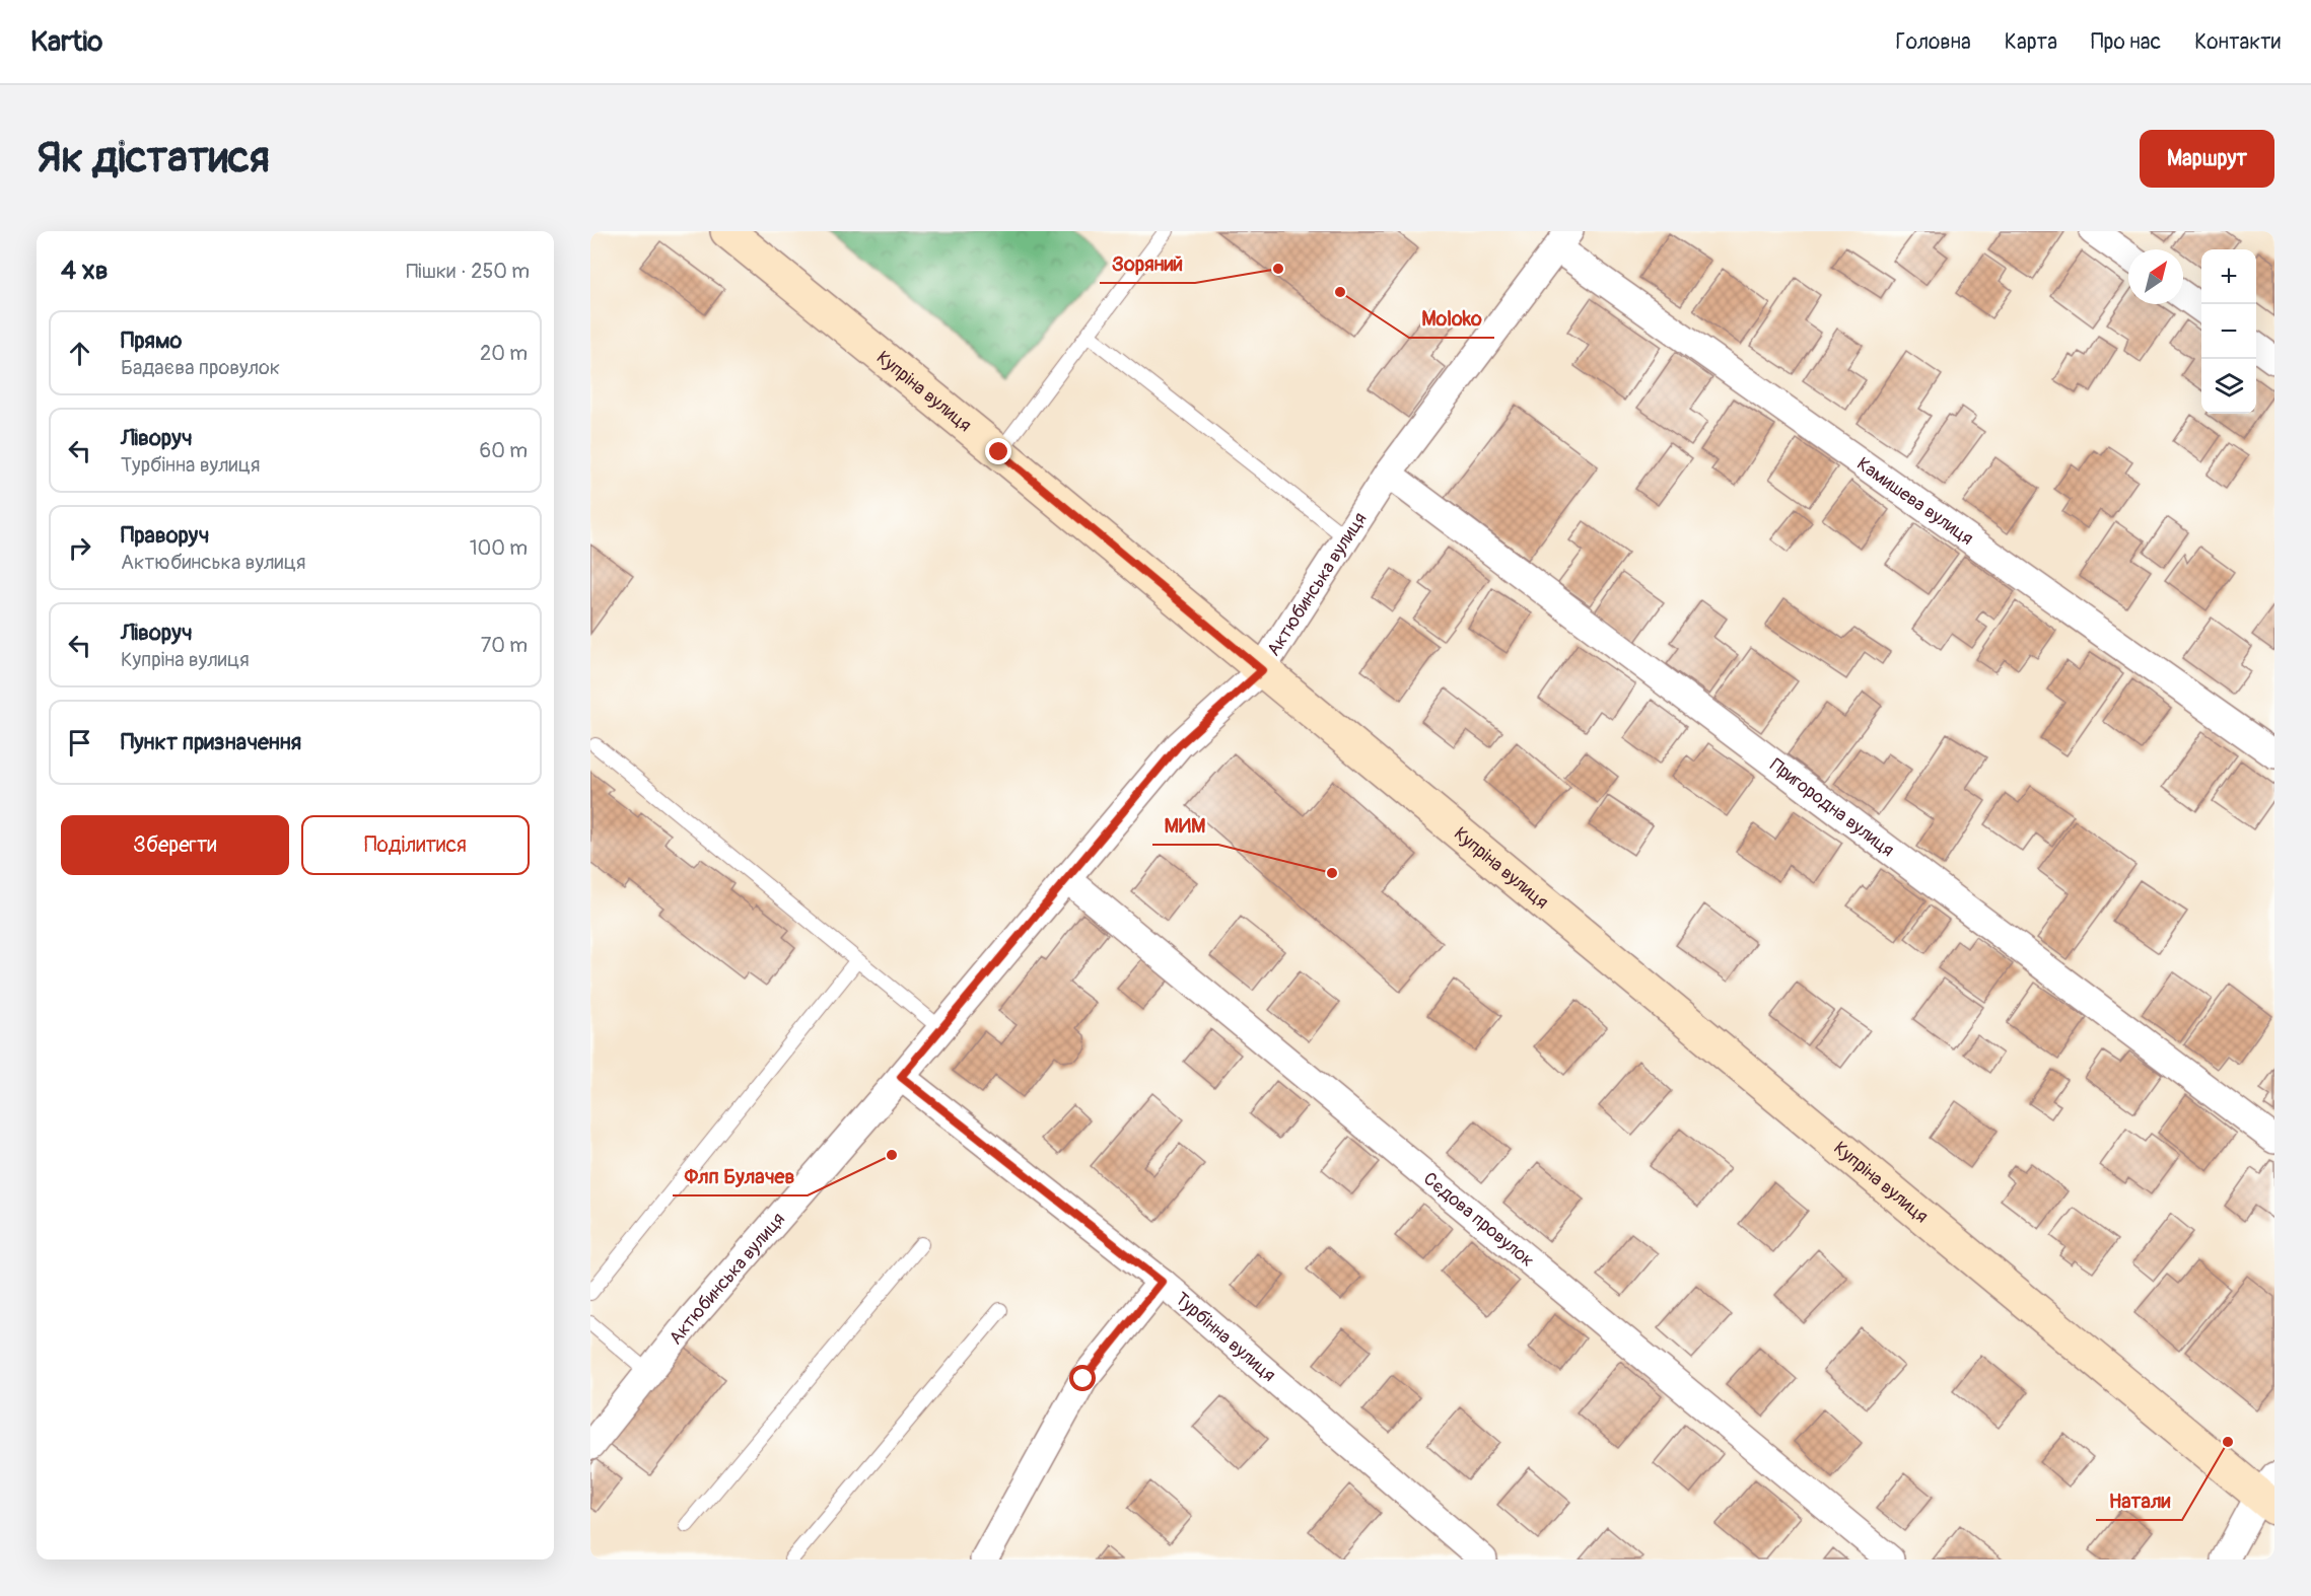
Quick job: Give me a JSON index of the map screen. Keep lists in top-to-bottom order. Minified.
{"streets":{"main road":["Купріна вулиця"],"street":["Камишева вулиця","Актюбинська вулиця","Пригородна вулиця","Сєдова провулок","Турбінна вулиця"]},"crossings":[["Купріна вулиця","Актюбинська вулиця"],["Камишева вулиця","Актюбинська вулиця"],["Актюбинська вулиця","Пригородна вулиця"],["Актюбинська вулиця","Сєдова провулок"],["Актюбинська вулиця","Турбінна вулиця"]],"places":["Зоряний","Moloko","МИМ","Флп Булачев","Натали"],"north":"top right","page":{"header":"Kartio","nav":["Головна","Карта","Про нас","Контакти"],"buttons":["Маршрут",["Зберегти","Поділитися"]],"title":"Як дістатися","heading":["4 хв","Пішки · 250 m"],"map_buttons":["+","−"],"list":[["Прямо","Бадаєва провулок","20 m"],["Ліворуч","Турбінна вулиця","60 m"],["Праворуч","Актюбинська вулиця","100 m"],["Ліворуч","Купріна вулиця","70 m"],"Пункт призначення"]}}
